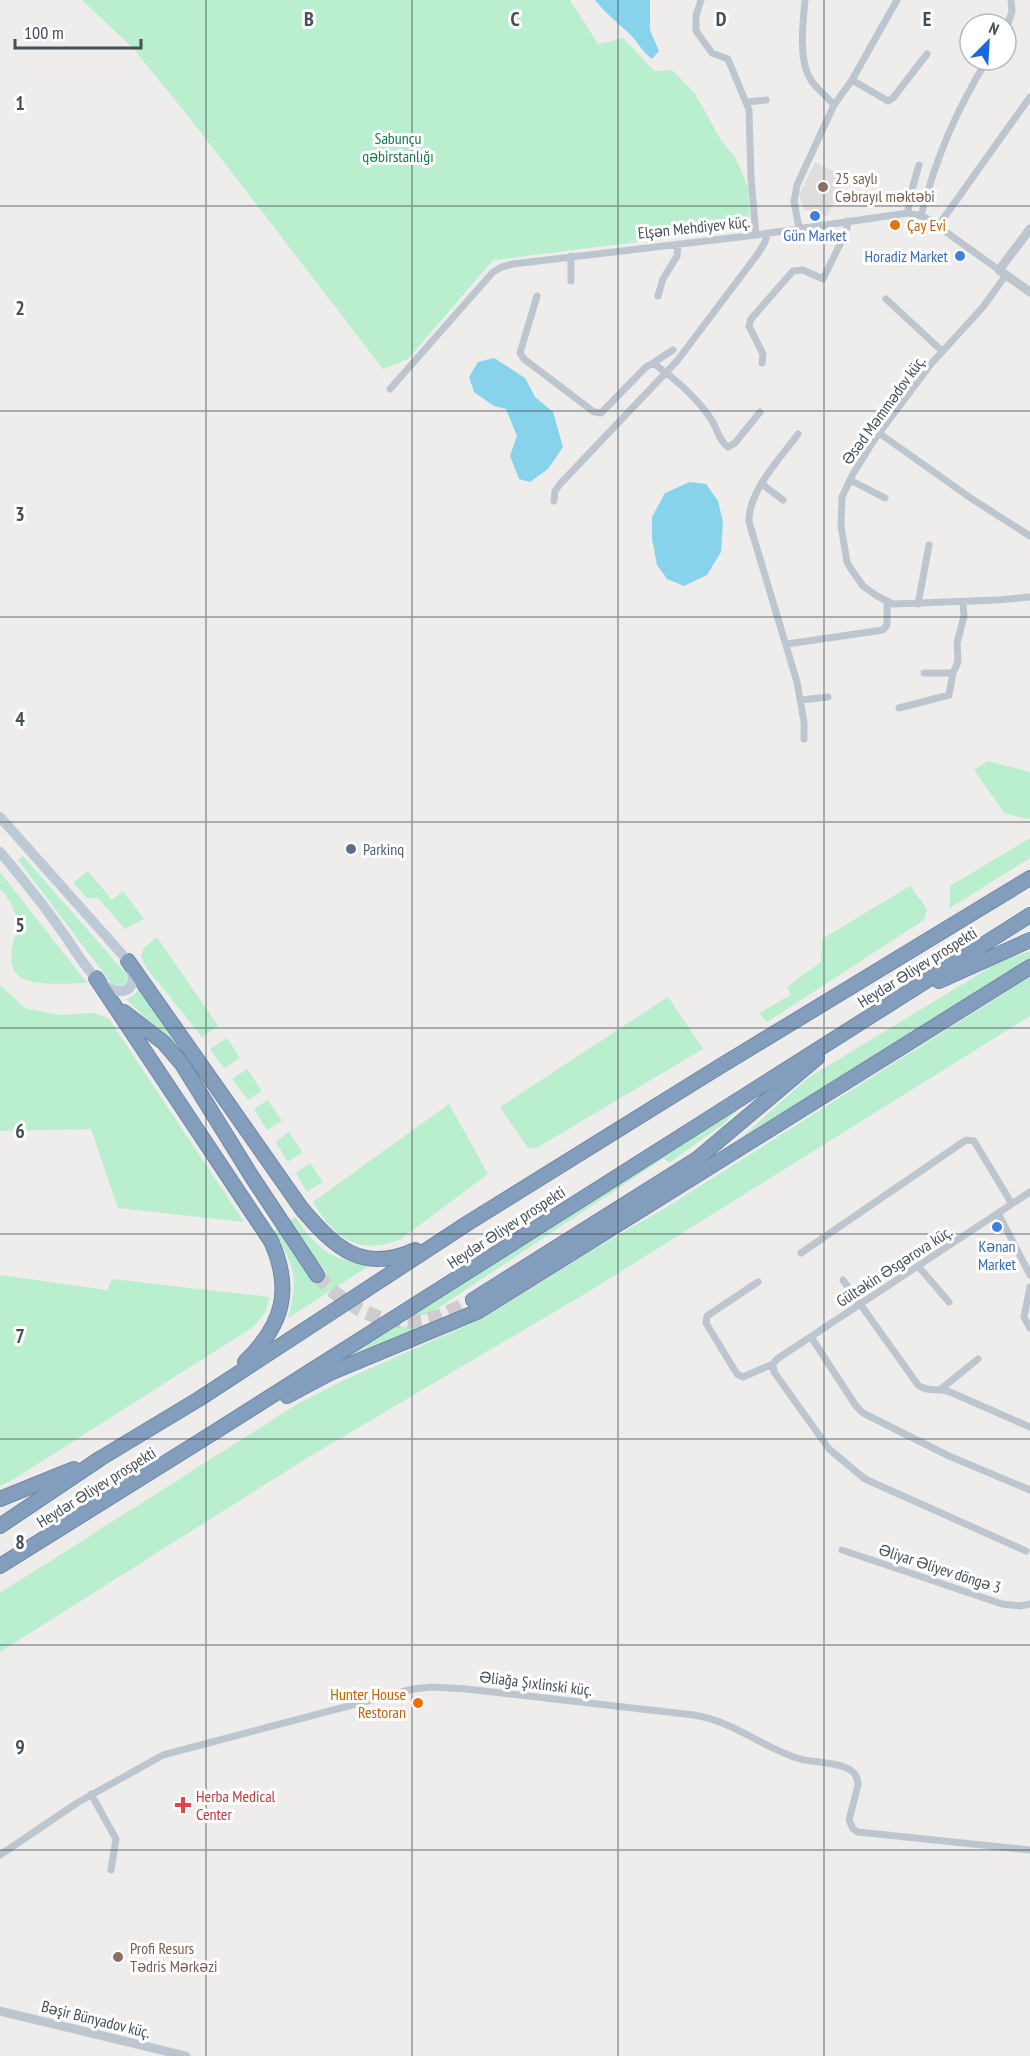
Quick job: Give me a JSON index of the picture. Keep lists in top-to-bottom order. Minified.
{"streets":{"highway":["Heydər Əliyev prospekti"],"street":["Elşən Mehdiyev küç.","Əsəd Məmmədov küç.","Gültəkin Əsgərova küç.","Əliyar Əliyev döngə 3","Əliağa Şıxlinski küç.","Bəşir Bünyadov küç."]},"crossings":[["Elşən Mehdiyev küç.","Əsəd Məmmədov küç."]],"parks":["Sabunçu qəbirstanlığı"],"places":{"other":["25 saylı Cəbrayıl məktəbi","Gün Market","Çay Evi","Horadiz Market","Parkinq","Kənan Market","Hunter House Restoran","Profi Resurs Tədris Mərkəzi"],"health":["Herba Medical Center"]},"scale_bar":"100 m","north":"top right","grid":{"columns":["B","C","D","E"],"rows":["1","2","3","4","5","6","7","8","9"]}}
